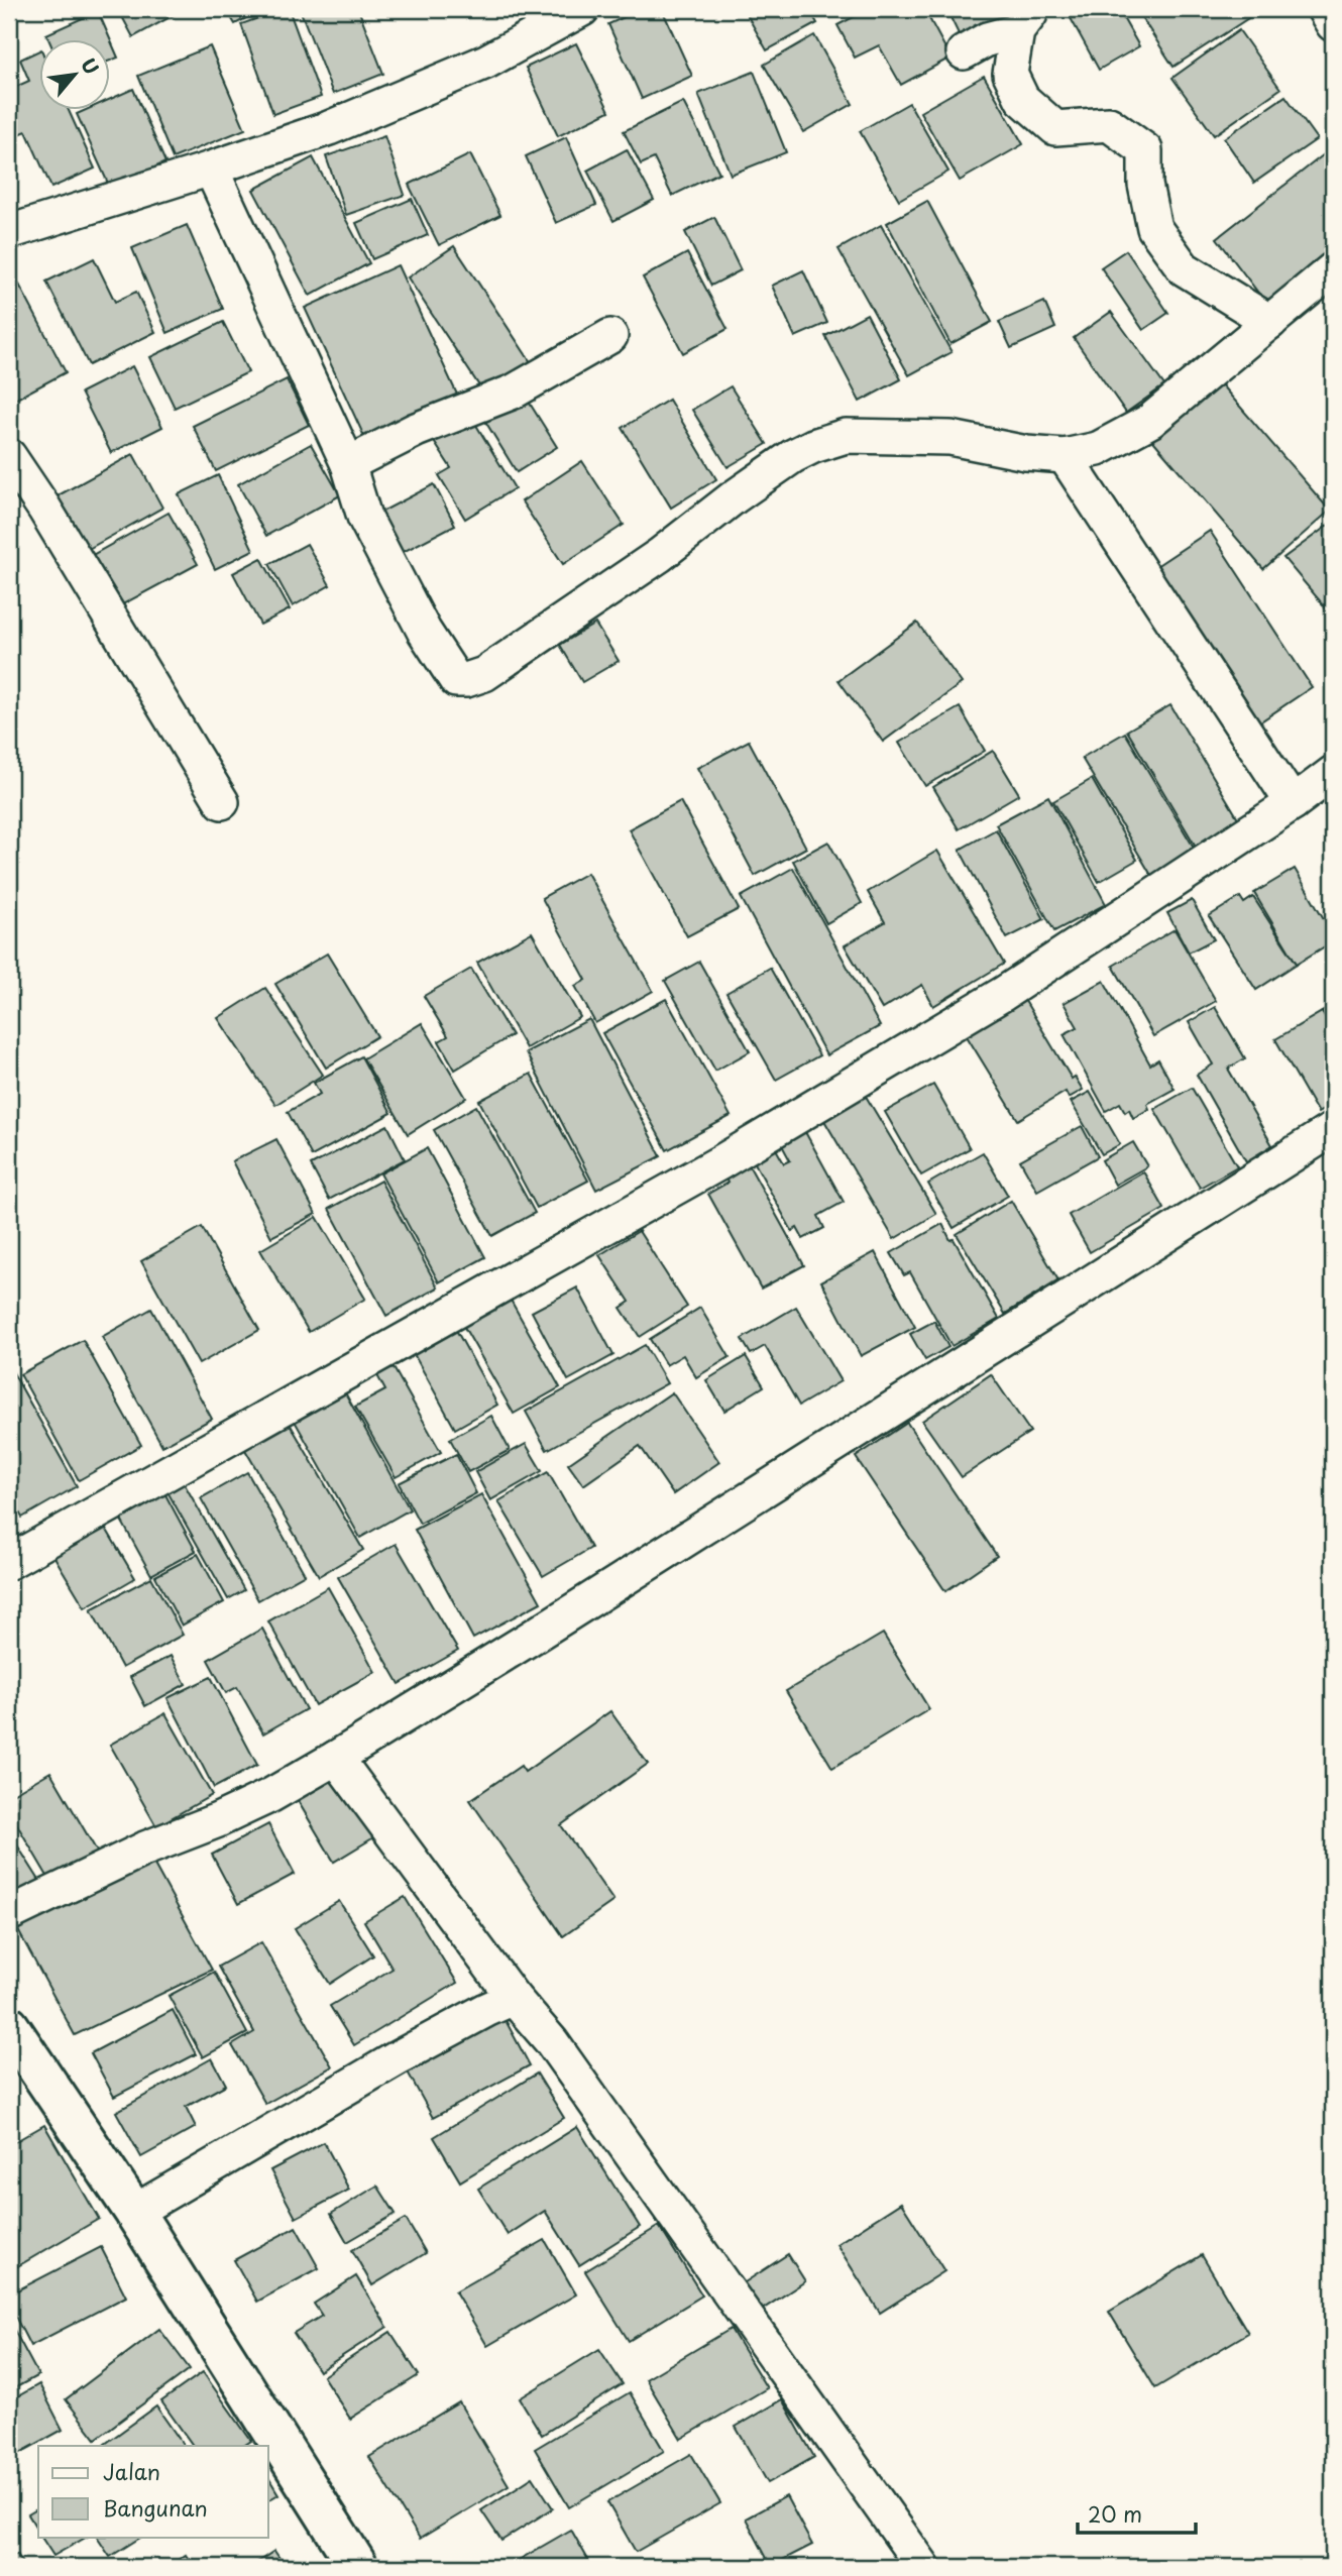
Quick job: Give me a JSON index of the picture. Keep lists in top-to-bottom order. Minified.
{"legend":["Jalan","Bangunan"],"scale_bar":"20 m","north":"top right"}
